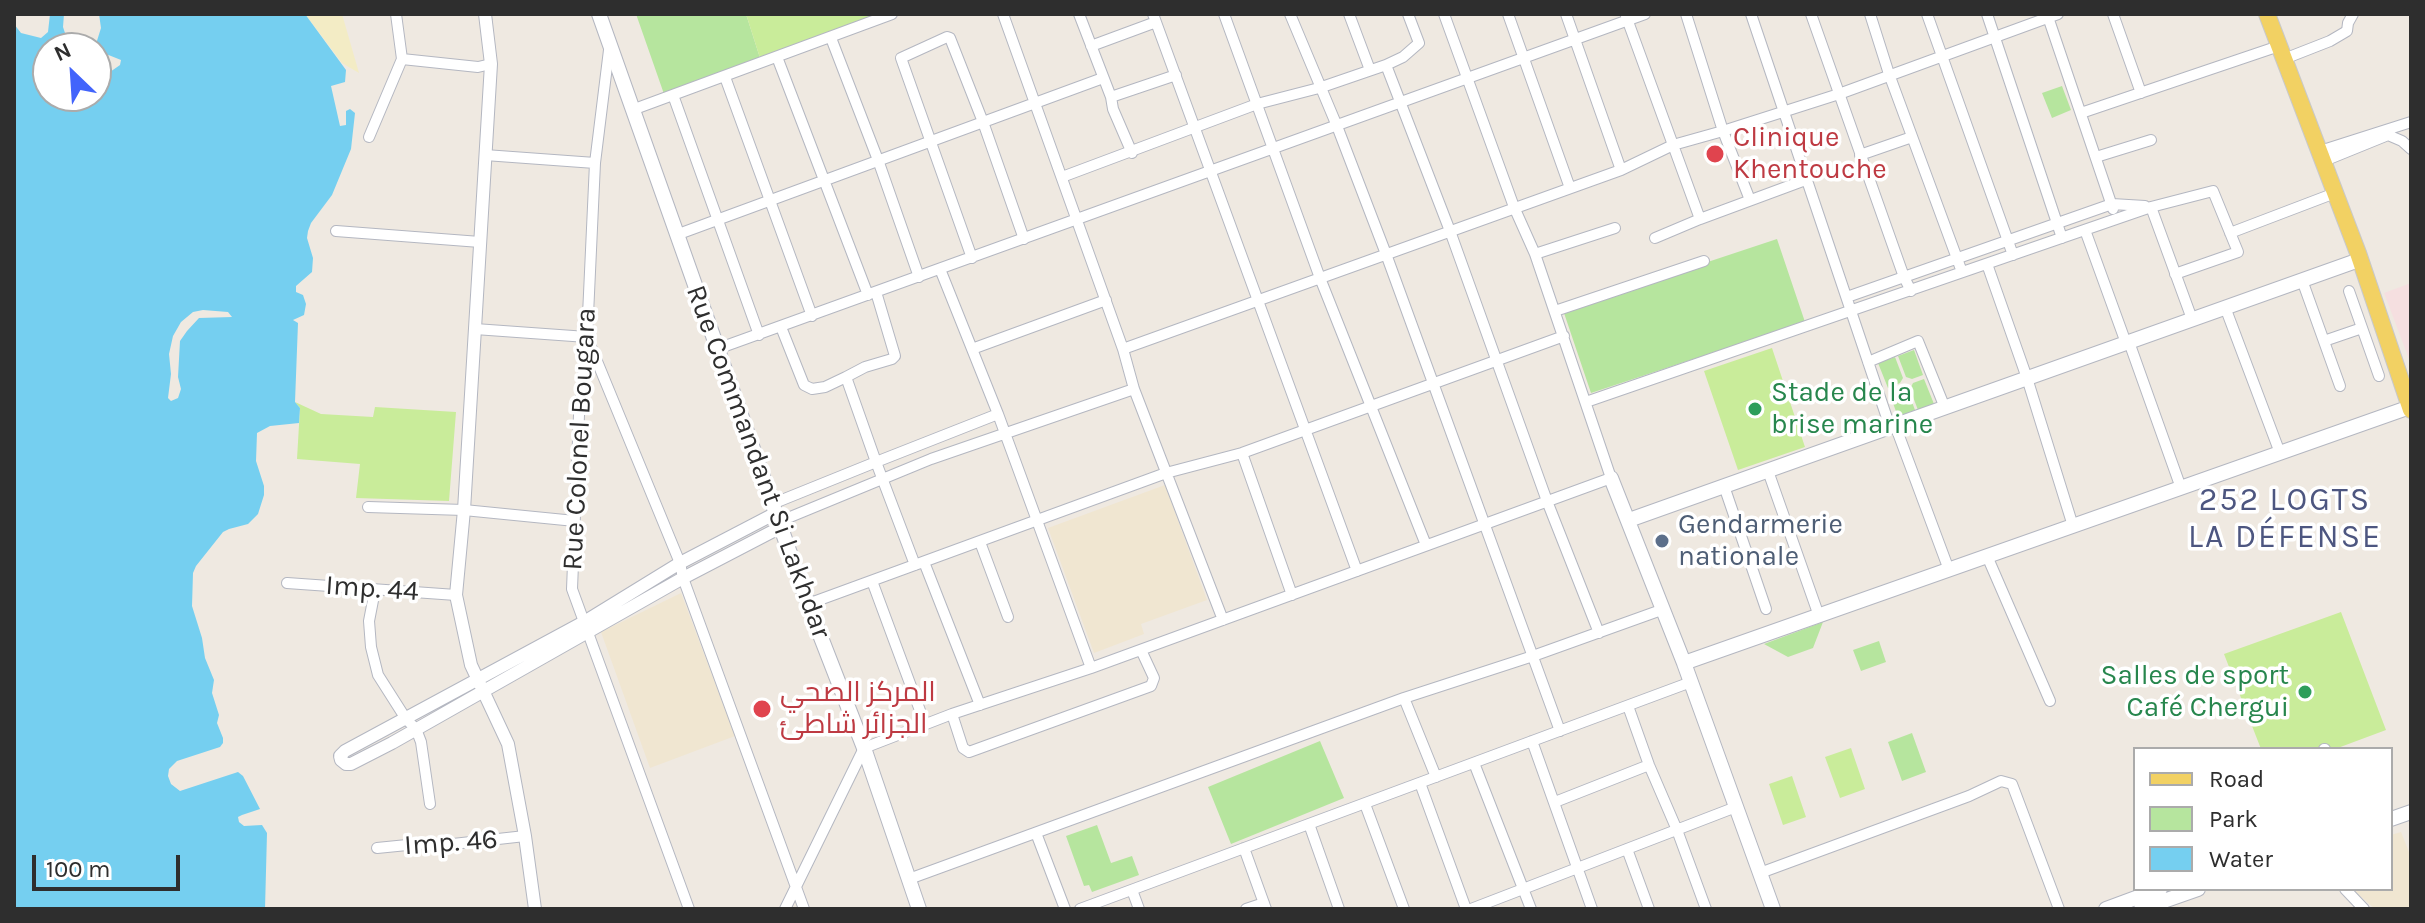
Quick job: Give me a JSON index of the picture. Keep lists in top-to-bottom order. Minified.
{"streets":{"main road":["Rue Commandant Si Lakhdar"],"street":["Rue Colonel Bougara","Imp. 44","Imp. 46"]},"crossings":[["Rue Colonel Bougara","Rue Commandant Si Lakhdar"]],"districts":["252 LOGTS LA DÉFENSE"],"places":["Clinique Khentouche","Stade de la brise marine","Gendarmerie nationale","Salles de sport Café Chergui","المركز الصحي الجزائر شاطئ"],"legend":["Road","Park","Water"],"scale_bar":"100 m","north":"top left"}
